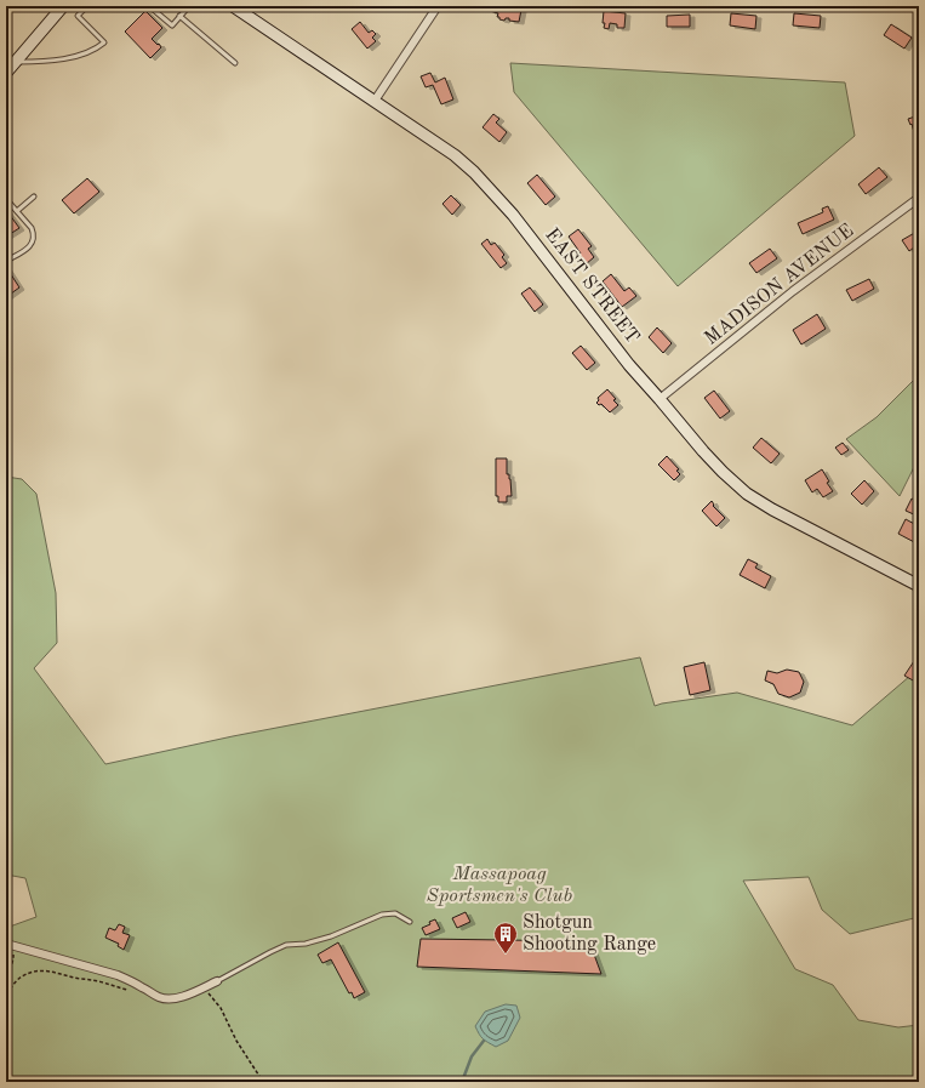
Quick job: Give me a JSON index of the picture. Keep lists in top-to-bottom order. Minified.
{"streets":{"street":["MADISON AVENUE","EAST STREET"]},"crossings":[["MADISON AVENUE","EAST STREET"]],"parks":["Massapoag Sportsmen's Club"],"places":{"building":["Shotgun Shooting Range"]}}
